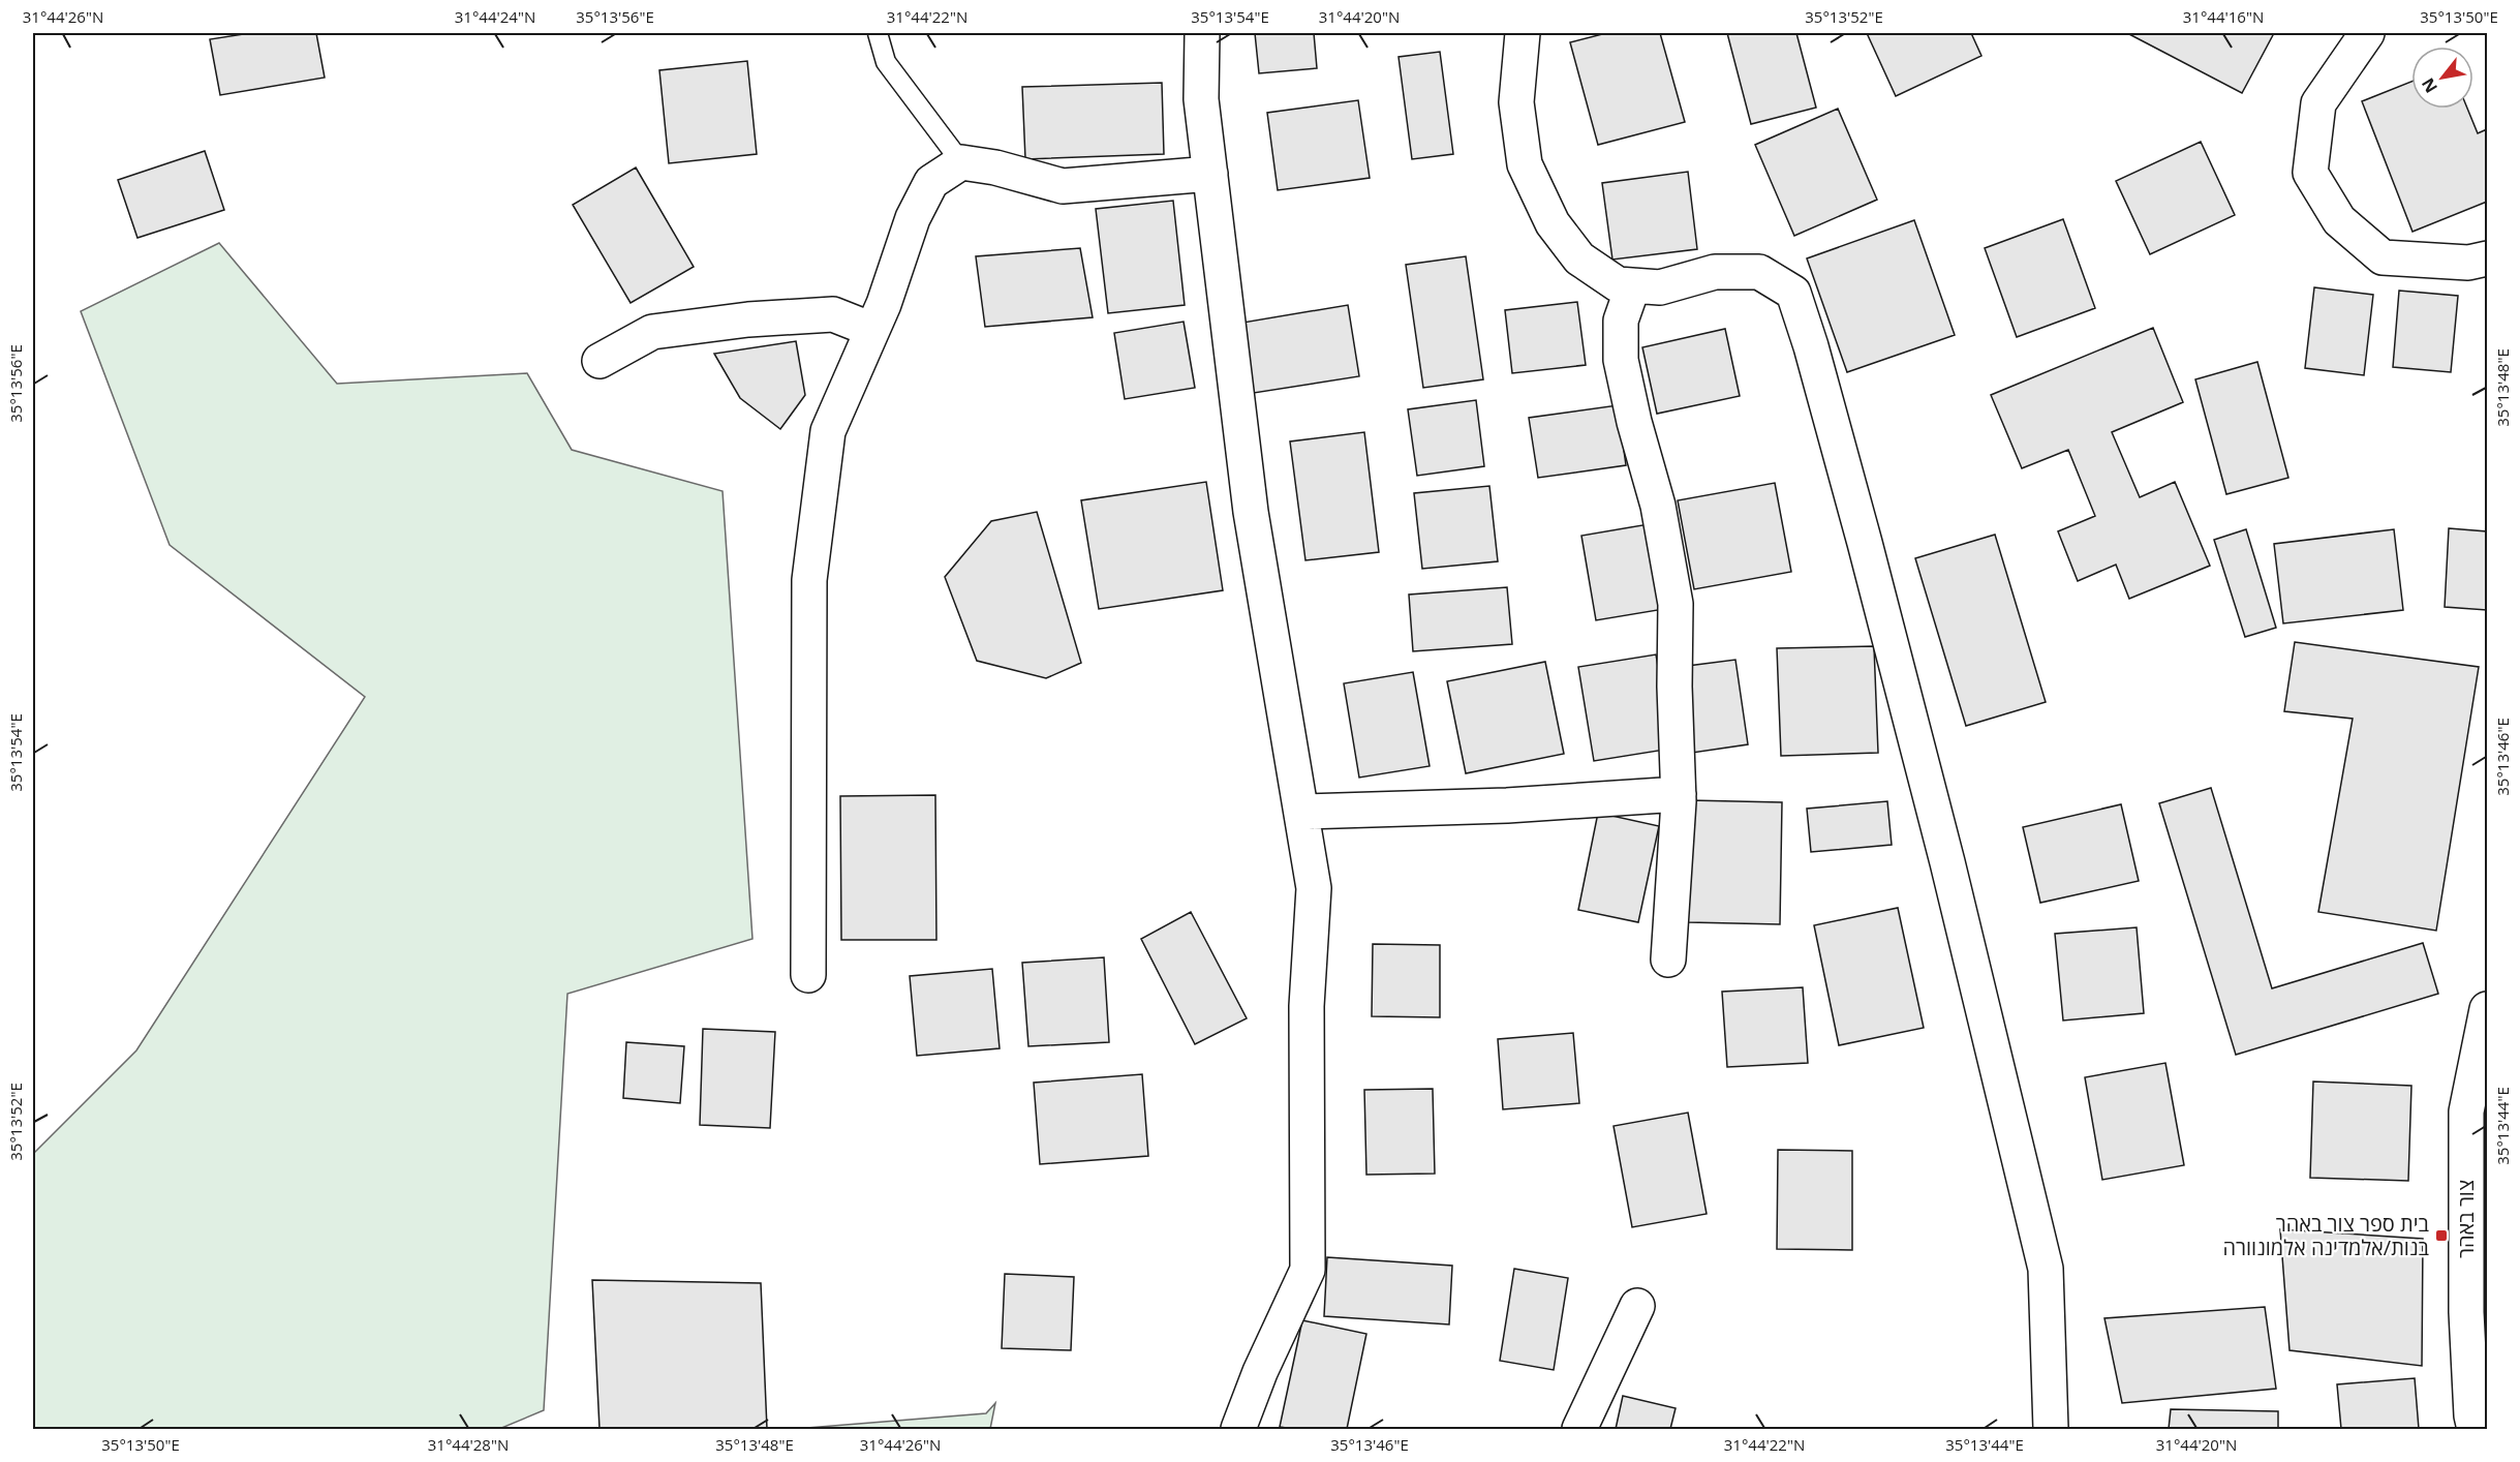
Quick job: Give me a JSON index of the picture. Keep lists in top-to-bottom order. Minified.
{"streets":{"street":["צור באהר"]},"places":{"transit":["בית ספר צור באהר בנות/אלמדינה אלמונוורה"]},"north":"bottom left","coordinates":["31°44'26\"N","31°44'24\"N","35°13'56\"E","31°44'22\"N","35°13'54\"E","31°44'20\"N","35°13'52\"E","31°44'16\"N","35°13'50\"E","35°13'48\"E","35°13'46\"E","35°13'44\"E","31°44'28\"N"]}
